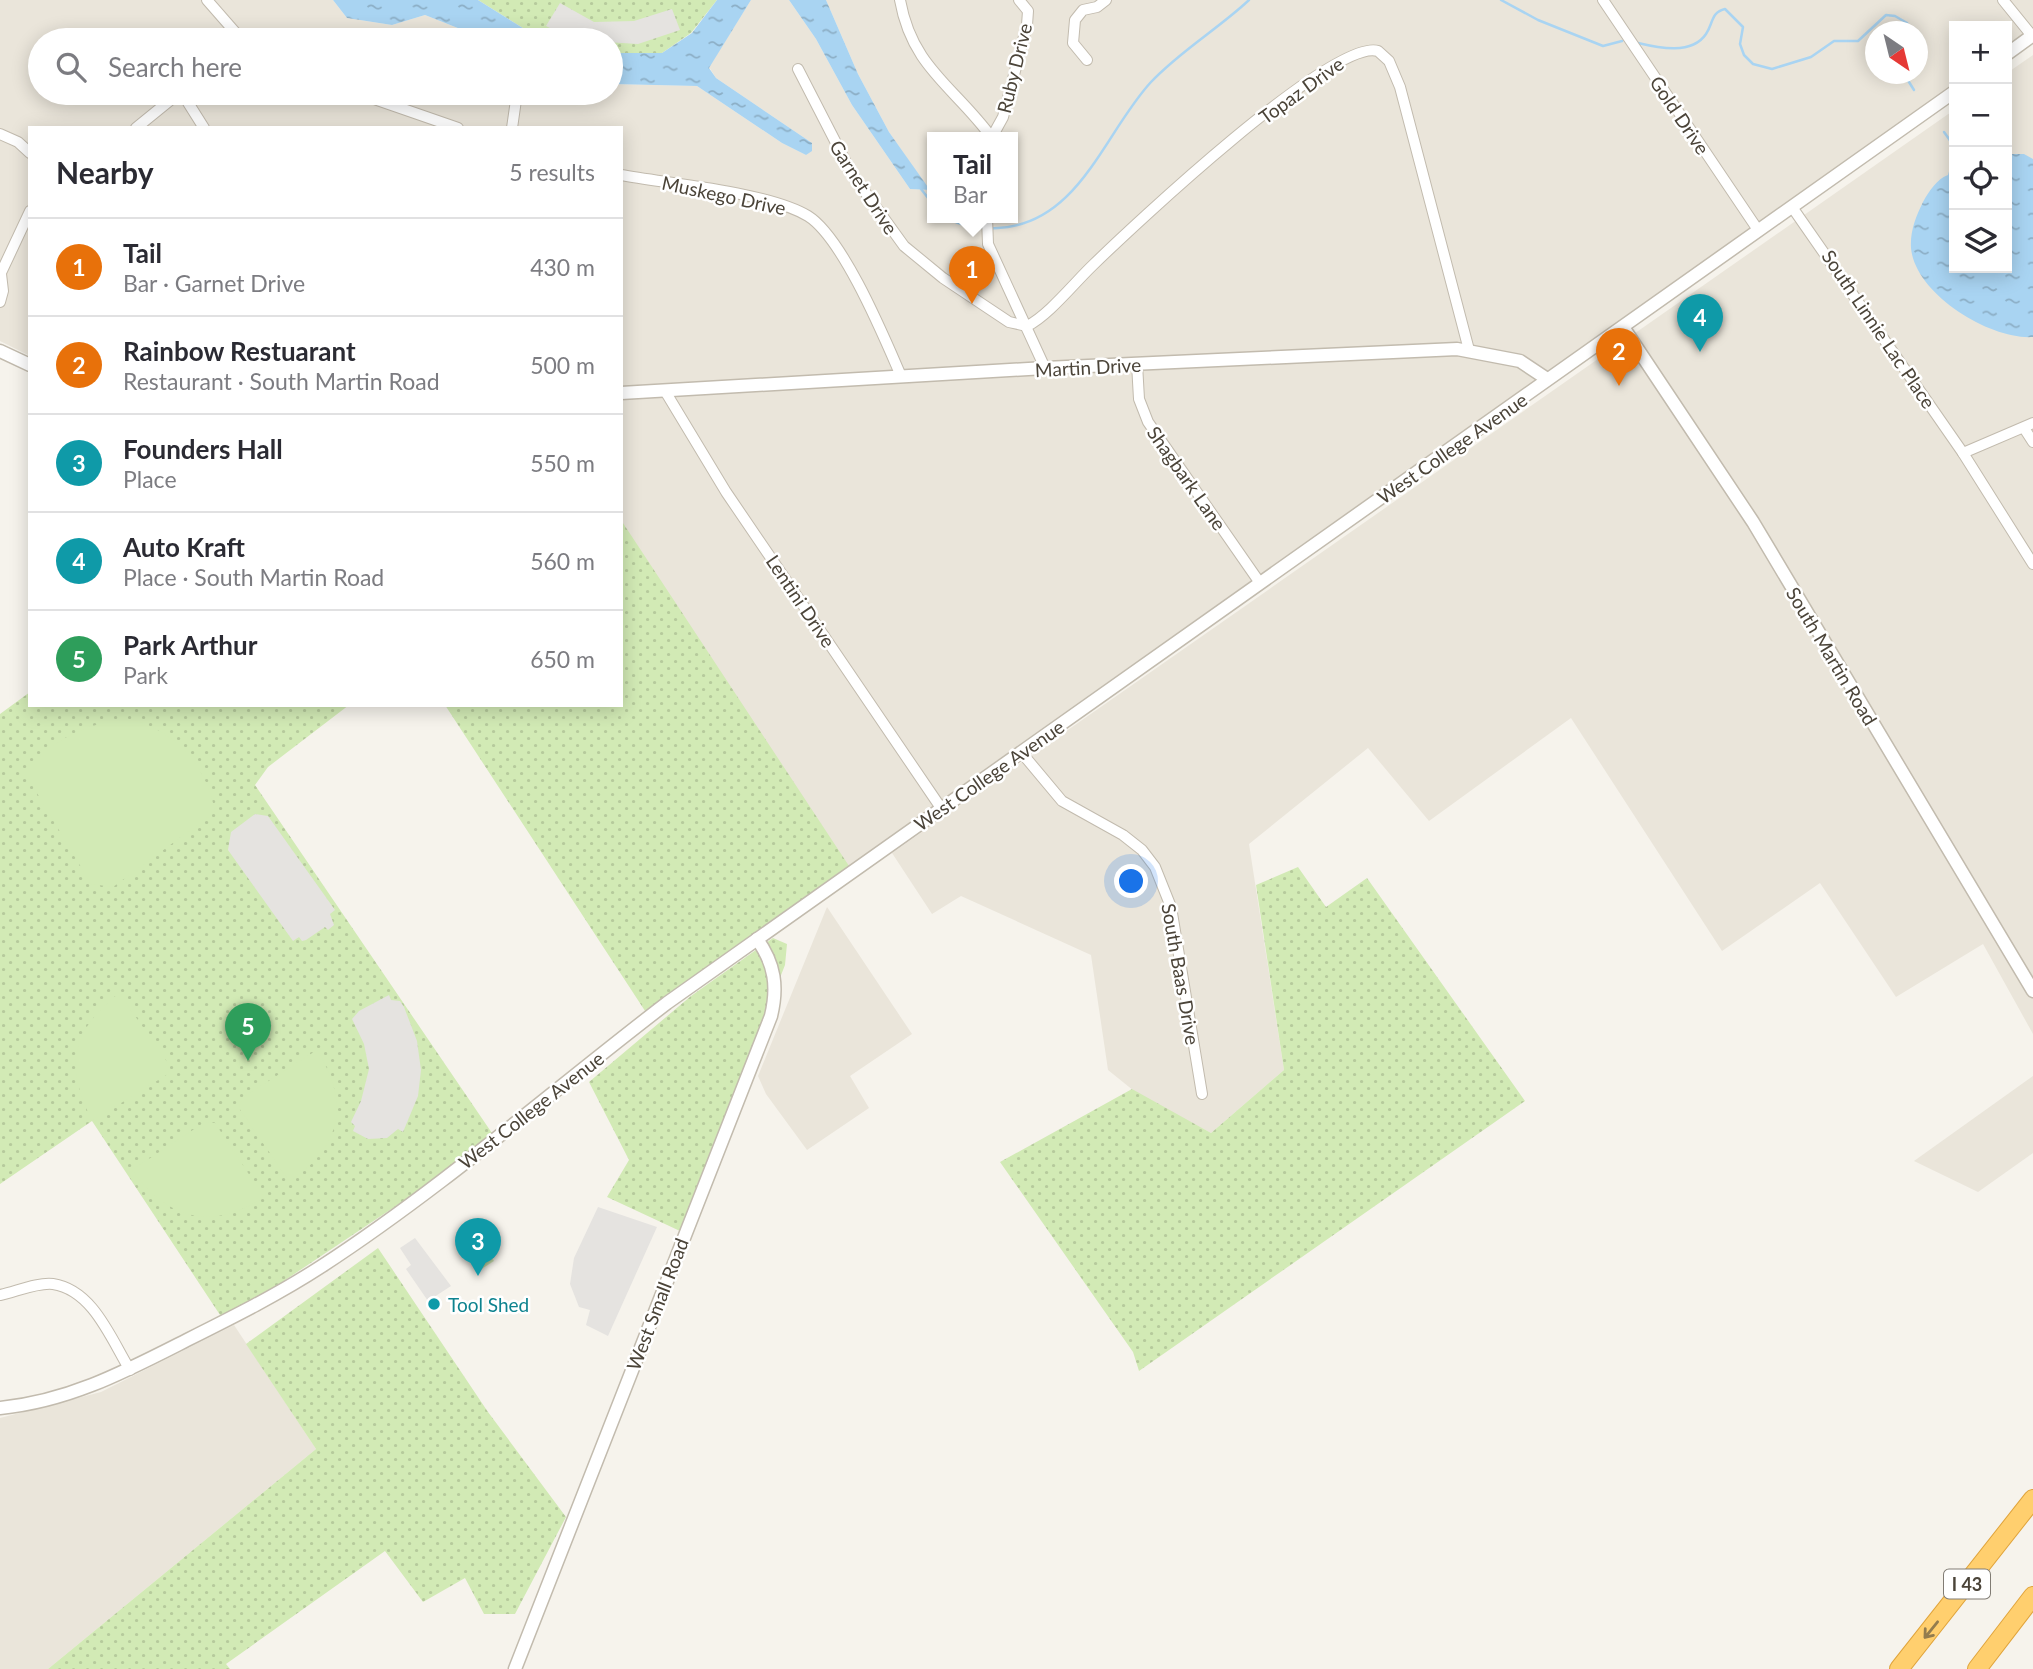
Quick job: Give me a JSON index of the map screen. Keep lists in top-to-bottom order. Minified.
{"streets":{"highway":["I 43"],"street":["Ruby Drive","Topaz Drive","Gold Drive","Garnet Drive","Muskego Drive","South Linnie Lac Place","Martin Drive","West College Avenue","Shagbark Lane","Lentini Drive","South Martin Road","South Baas Drive","West Small Road"]},"crossings":[["Topaz Drive","Garnet Drive"],["Topaz Drive","Martin Drive"],["Gold Drive","West College Avenue"],["Muskego Drive","Martin Drive"],["South Linnie Lac Place","West College Avenue"],["Martin Drive","West College Avenue"],["Martin Drive","Shagbark Lane"],["Martin Drive","Lentini Drive"],["West College Avenue","Shagbark Lane"],["West College Avenue","Lentini Drive"],["West College Avenue","South Martin Road"],["West College Avenue","South Baas Drive"],["West College Avenue","West Small Road"]],"places":["Tool Shed"],"north":"bottom right","page":{"map_buttons":["+","−"],"search":"Search here","heading":["Nearby","5 results"],"popup":["Tail","Bar"],"list":[{"mark":"1","name":"Tail","note":"Bar · Garnet Drive","value":"430 m"},{"mark":"2","name":"Rainbow Restuarant","note":"Restaurant · South Martin Road","value":"500 m"},{"mark":"3","name":"Founders Hall","note":"Place","value":"550 m"},{"mark":"4","name":"Auto Kraft","note":"Place · South Martin Road","value":"560 m"},{"mark":"5","name":"Park Arthur","note":"Park","value":"650 m"}],"pins":["1","4","2","5","3"]}}
